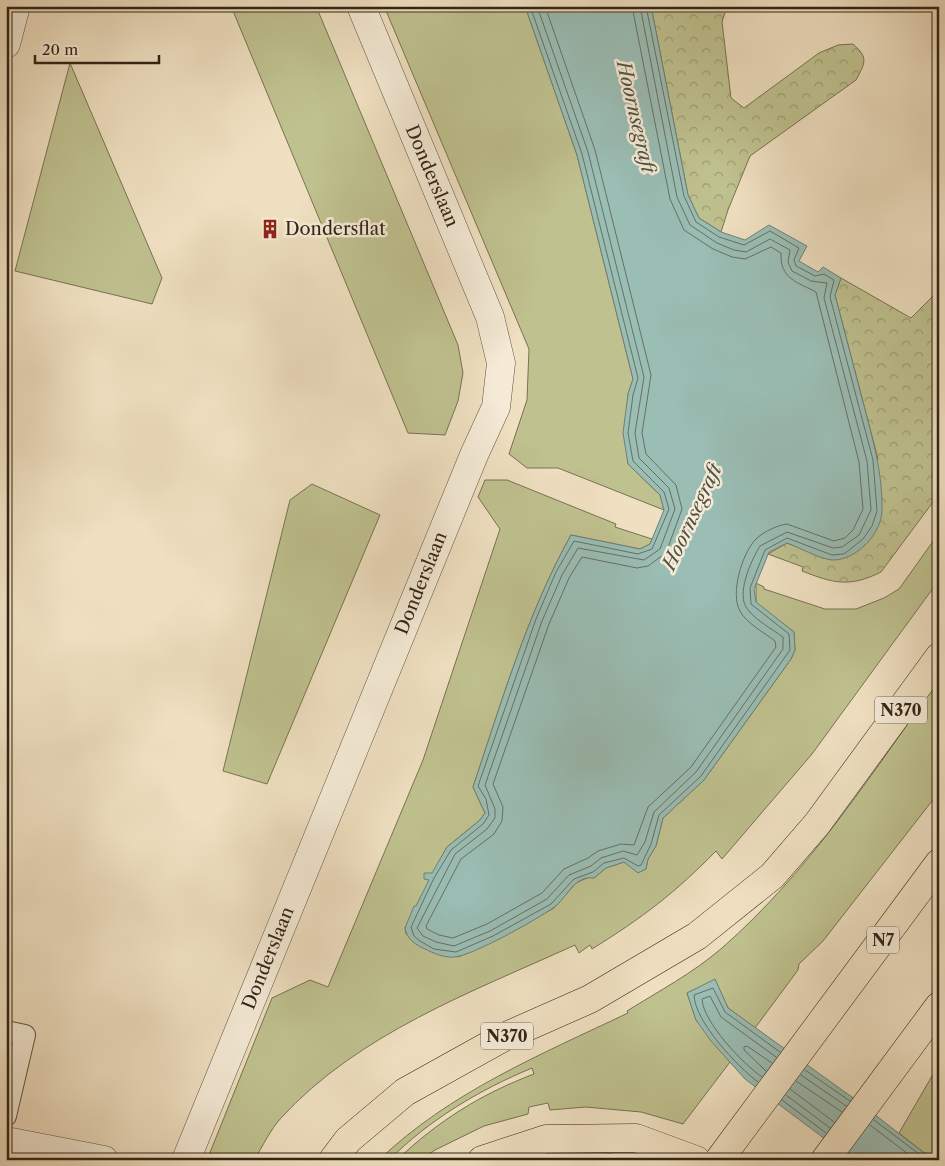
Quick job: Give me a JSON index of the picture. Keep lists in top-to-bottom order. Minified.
{"streets":{"highway":["N370","N7"],"street":["Donderslaan"]},"water":["Hoornsegraft"],"places":{"building":["Dondersflat"]},"scale_bar":"20 m"}
